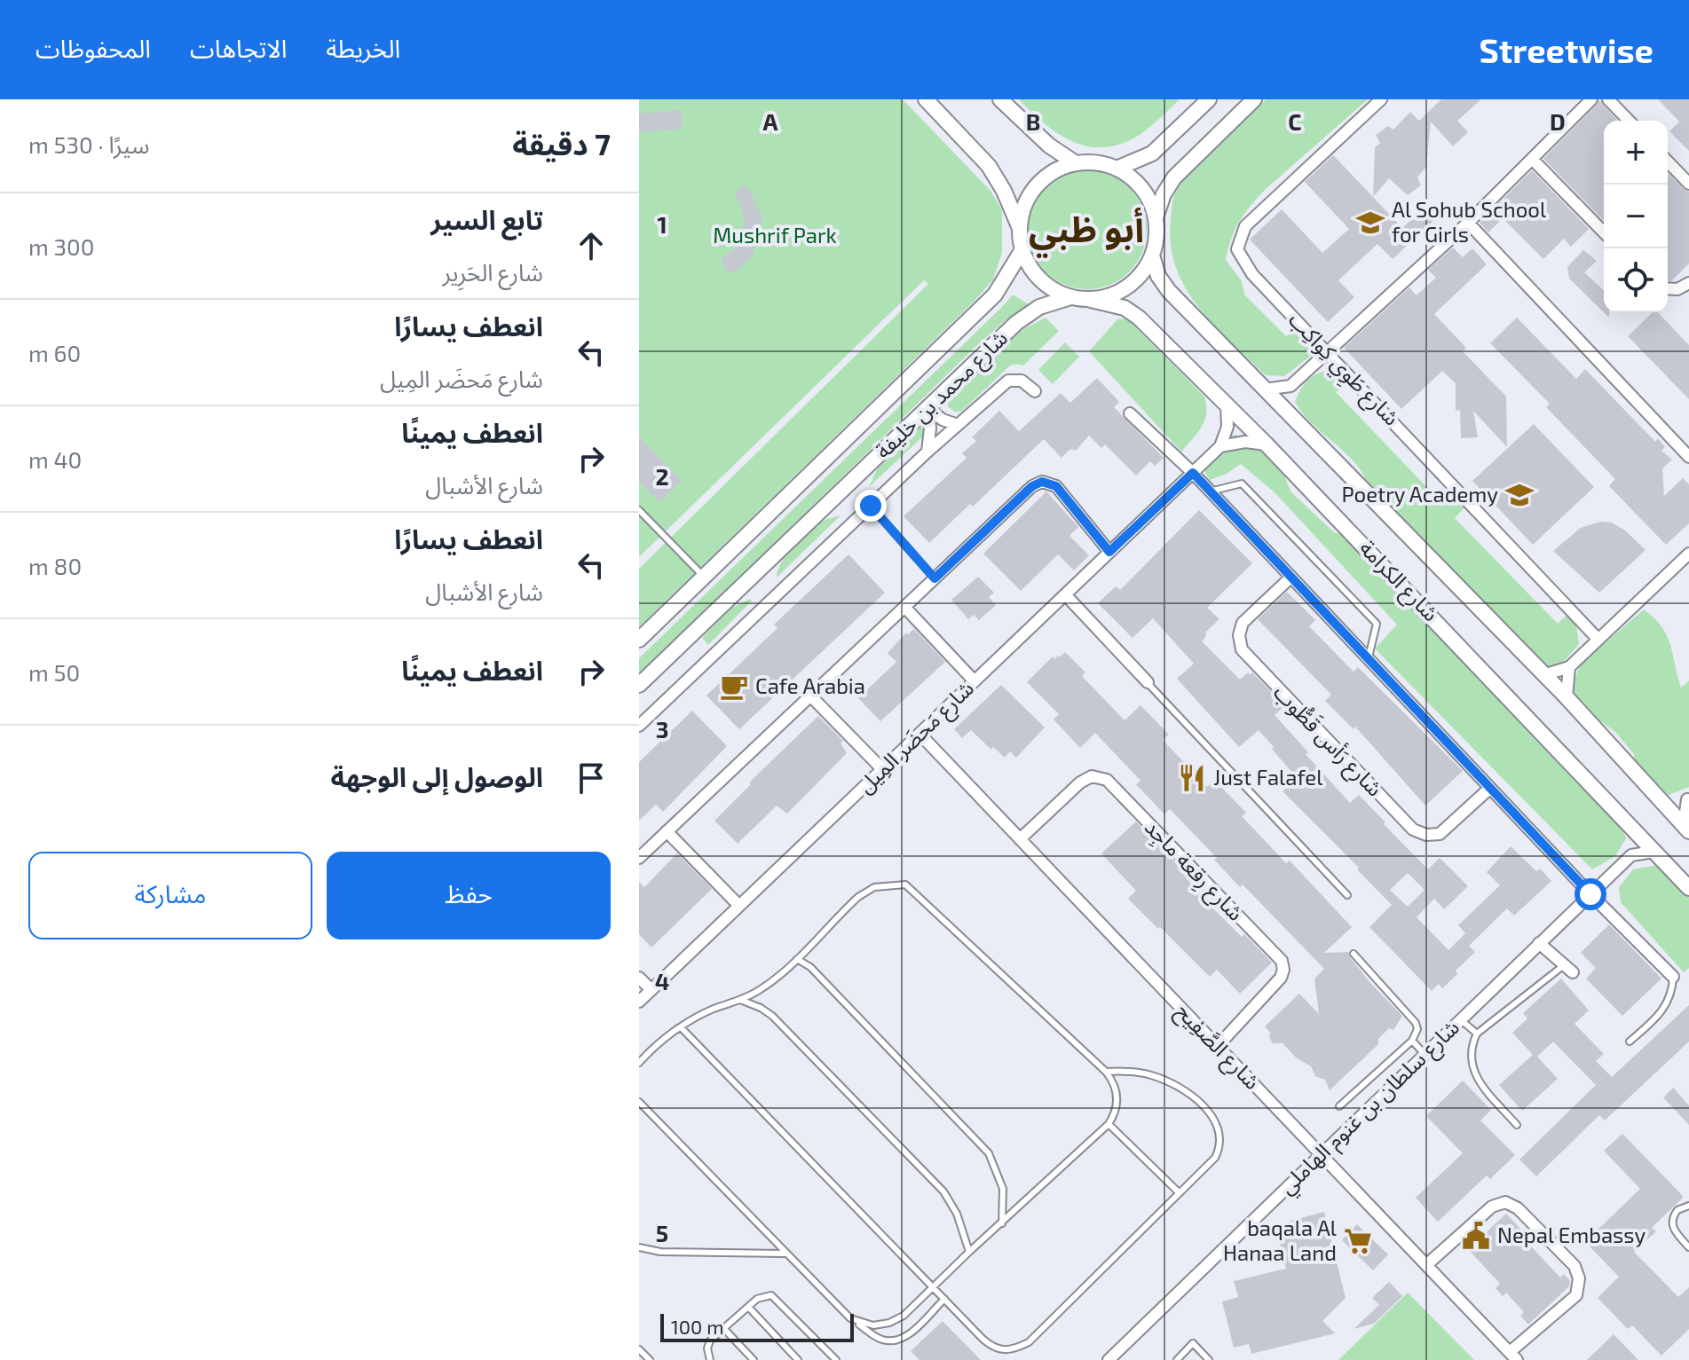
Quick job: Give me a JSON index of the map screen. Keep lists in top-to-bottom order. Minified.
{"streets":{"main road":["شارع محمد بن خليفة","شارع الكرامة"],"street":["شارع طَوِي كِواكِب","شارع مَحضَر المِيل","شارع رَأس قَطُّوب","شارع رِقعة ماجِد","شارع الصَّفِيح","شارع سلطان بن غنوم الهاملي"]},"crossings":[["شارع محمد بن خليفة","شارع الكرامة"],["شارع مَحضَر المِيل","شارع الصَّفِيح"],["شارع رِقعة ماجِد","شارع الصَّفِيح"],["شارع الصَّفِيح","شارع سلطان بن غنوم الهاملي"]],"districts":["أبو ظبي"],"parks":["Mushrif Park"],"places":{"school or university":["Al Sohub School for Girls","Poetry Academy"],"cafe":["Cafe Arabia"],"restaurant":["Just Falafel"],"public building":["Nepal Embassy"],"supermarket":["baqala Al Hanaa Land"]},"scale_bar":"100 m","page":{"header":"Streetwise","nav":["الخريطة","الاتجاهات","المحفوظات"],"heading":["7 دقيقة","سيرًا · 530 m"],"map_buttons":["+","−"],"list":[["تابع السير","شارع الحَرِير","300 m"],["انعطف يسارًا","شارع مَحضَر المِيل","60 m"],["انعطف يمينًا","شارع الأشبال","40 m"],["انعطف يسارًا","شارع الأشبال","80 m"],["انعطف يمينًا","50 m"],"الوصول إلى الوجهة"],"buttons":["حفظ","مشاركة"],"scale":"100 m"},"grid":{"columns":["A","B","C","D"],"rows":["1","2","3","4","5"]}}
